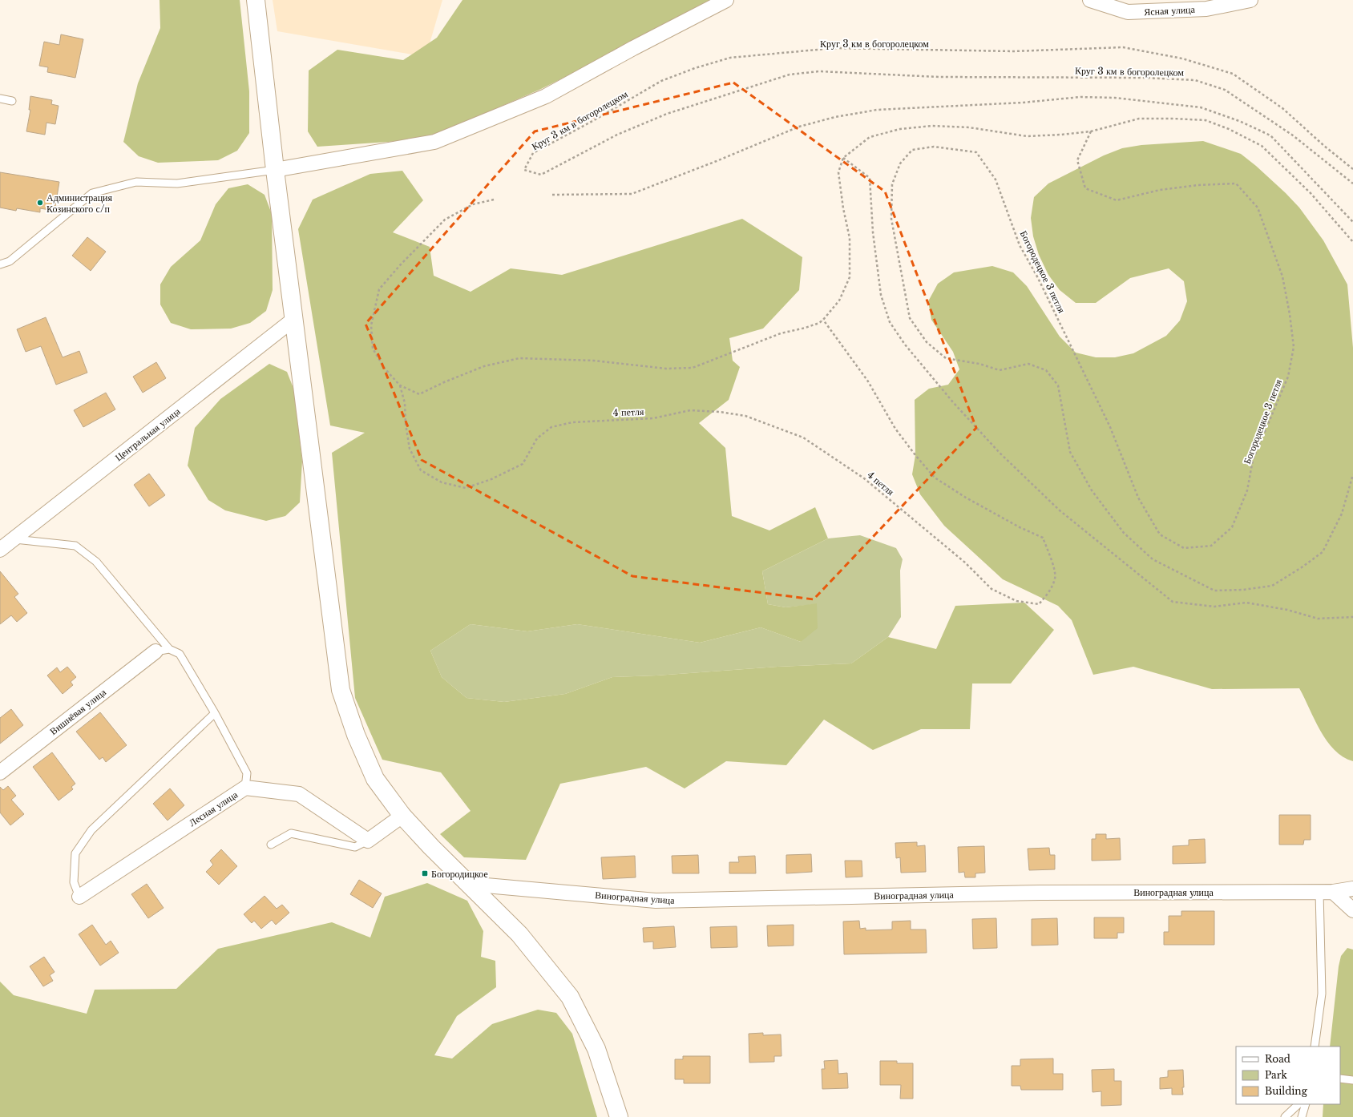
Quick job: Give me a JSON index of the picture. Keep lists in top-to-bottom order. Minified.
{"streets":{"street":["Ясная улица","Центральная улица","Вишнёвая улица","Лесная улица","Виноградная улица"],"path":["Круг 3 км в богоролецком","Богородецкое 3 петля","4 петля"]},"places":{"other":["Администрация Козинского с/п"],"transit":["Богородицкое"]},"legend":["Road","Park","Building"]}
